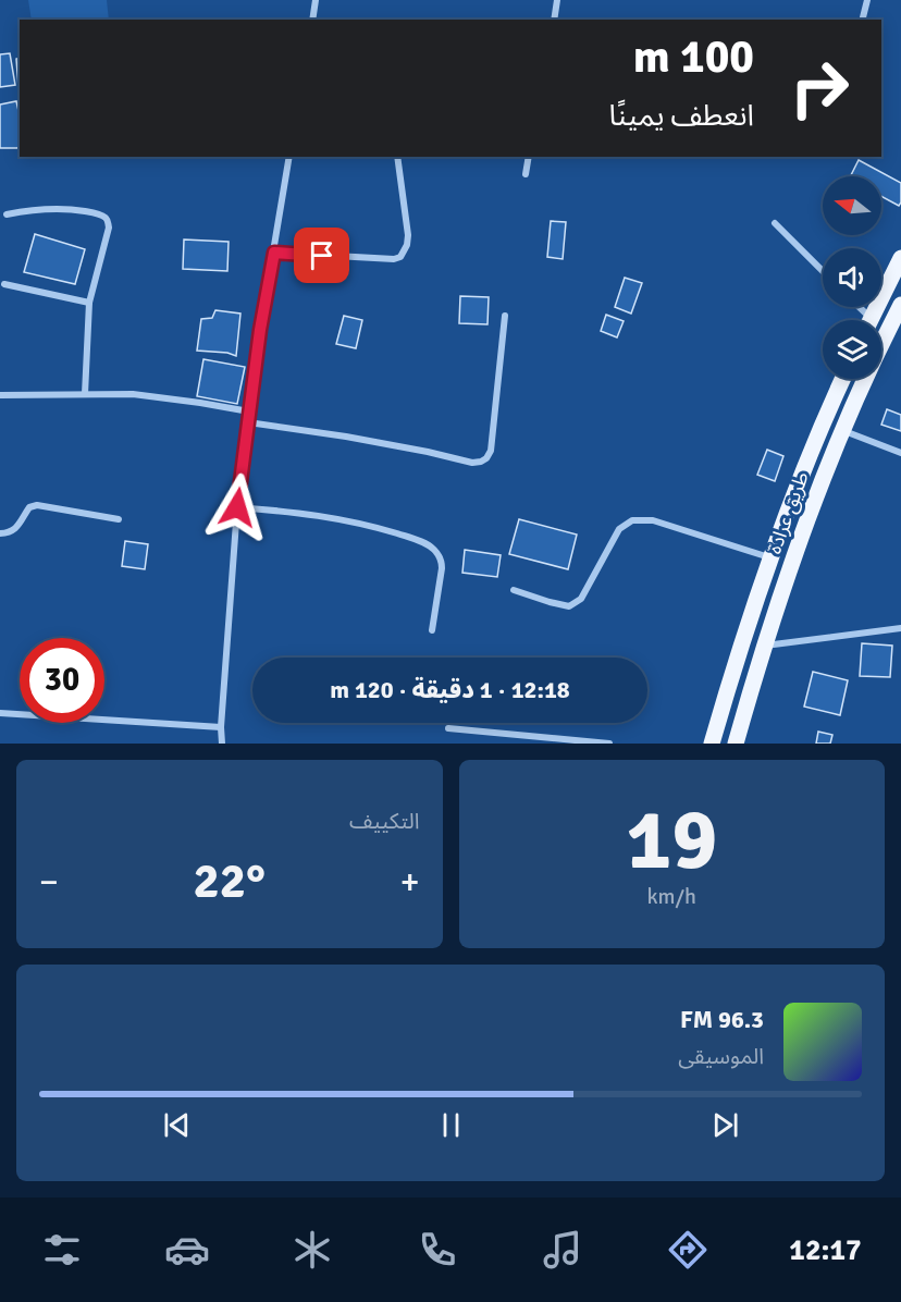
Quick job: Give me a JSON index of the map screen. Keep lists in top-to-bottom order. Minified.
{"streets":{"main road":["طريق عرادة"]},"north":"left","page":{"turn":["100 m","انعطف يمينًا"],"limit":"30","trip":"12:18 · 1 دقيقة · 120 m","tile":[["19","km/h"],"التكييف"],"heat":["−","22°","+"],"song":["96.3 FM","الموسيقى"],"tabs":"12:17"}}
